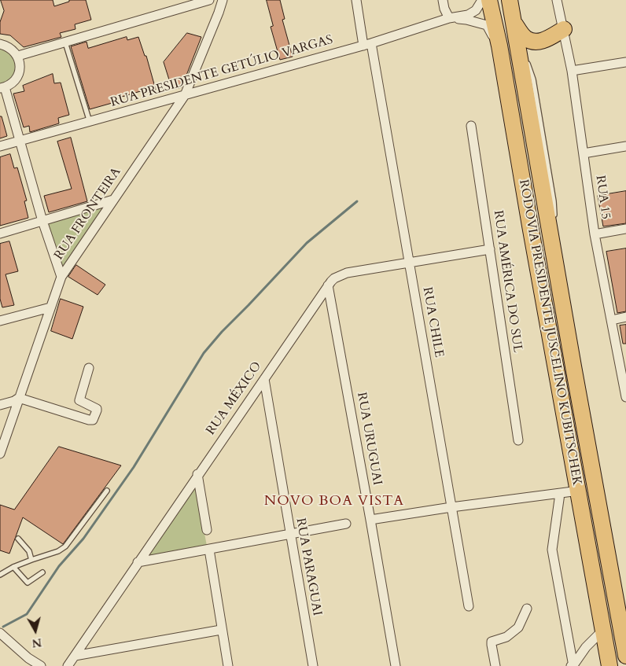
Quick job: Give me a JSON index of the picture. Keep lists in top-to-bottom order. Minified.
{"streets":{"highway":["RODOVIA PRESIDENTE JUSCELINO KUBITSCHEK"],"street":["RUA PRESIDENTE GETÚLIO VARGAS","RUA 15","RUA FRONTEIRA","RUA AMÉRICA DO SUL","RUA CHILE","RUA MÉXICO","RUA URUGUAI","RUA PARAGUAI"]},"crossings":[["RUA PRESIDENTE GETÚLIO VARGAS","RUA FRONTEIRA"],["RUA PRESIDENTE GETÚLIO VARGAS","RUA CHILE"],["RUA PRESIDENTE GETÚLIO VARGAS","RODOVIA PRESIDENTE JUSCELINO KUBITSCHEK"],["RUA AMÉRICA DO SUL","RUA MÉXICO"],["RUA CHILE","RUA MÉXICO"],["RUA MÉXICO","RUA URUGUAI"],["RUA MÉXICO","RUA PARAGUAI"]],"districts":["NOVO BOA VISTA"],"north":"bottom"}
